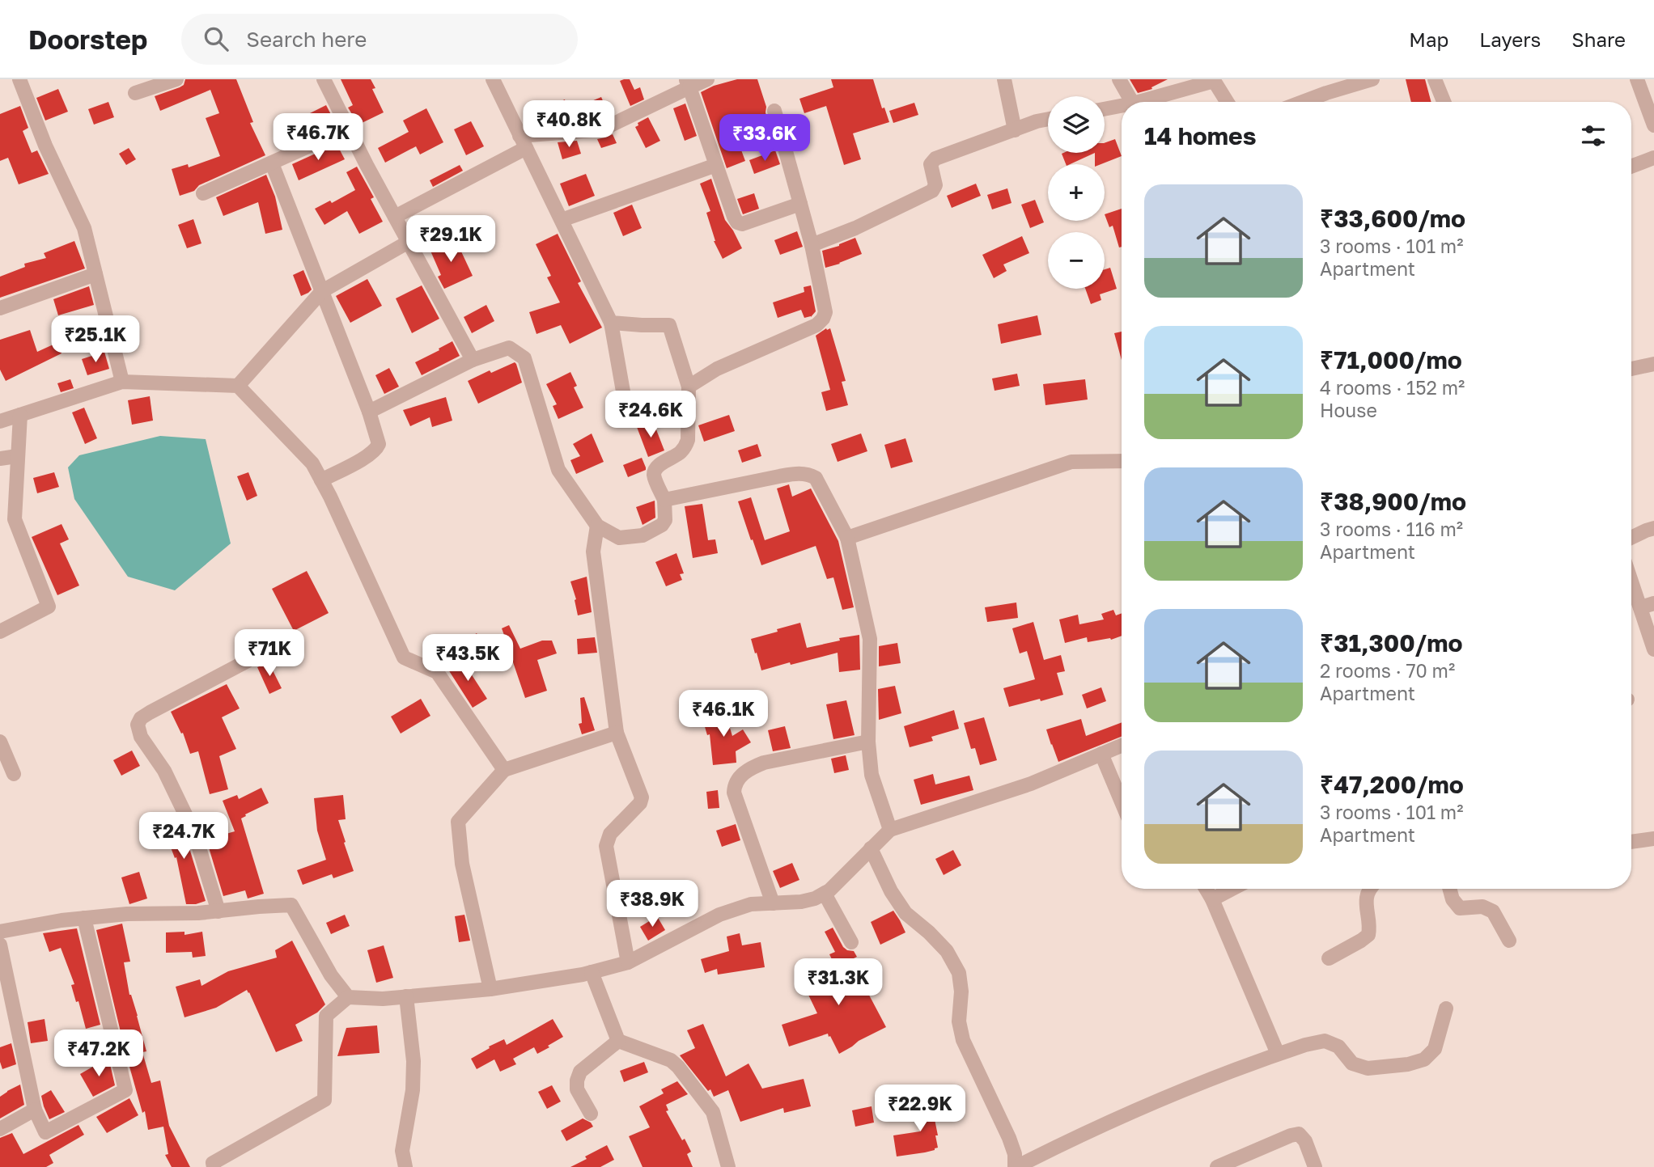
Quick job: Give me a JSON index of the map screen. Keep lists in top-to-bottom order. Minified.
{"page":{"header":"Doorstep","search":"Search here","nav":["Map","Layers","Share"],"map_buttons":["+","−"],"price":["₹40.8K","₹46.7K","₹33.6K","₹29.1K","₹25.1K","₹24.6K","₹71K","₹43.5K","₹46.1K","₹24.7K","₹38.9K","₹31.3K","₹47.2K","₹22.9K"],"heading":"14 homes","list":[{"name":"₹33,600/mo","note":"3 rooms · 101 m² · Apartment"},{"name":"₹71,000/mo","note":"4 rooms · 152 m² · House"},{"name":"₹38,900/mo","note":"3 rooms · 116 m² · Apartment"},{"name":"₹31,300/mo","note":"2 rooms · 70 m² · Apartment"},{"name":"₹47,200/mo","note":"3 rooms · 101 m² · Apartment"}]}}
